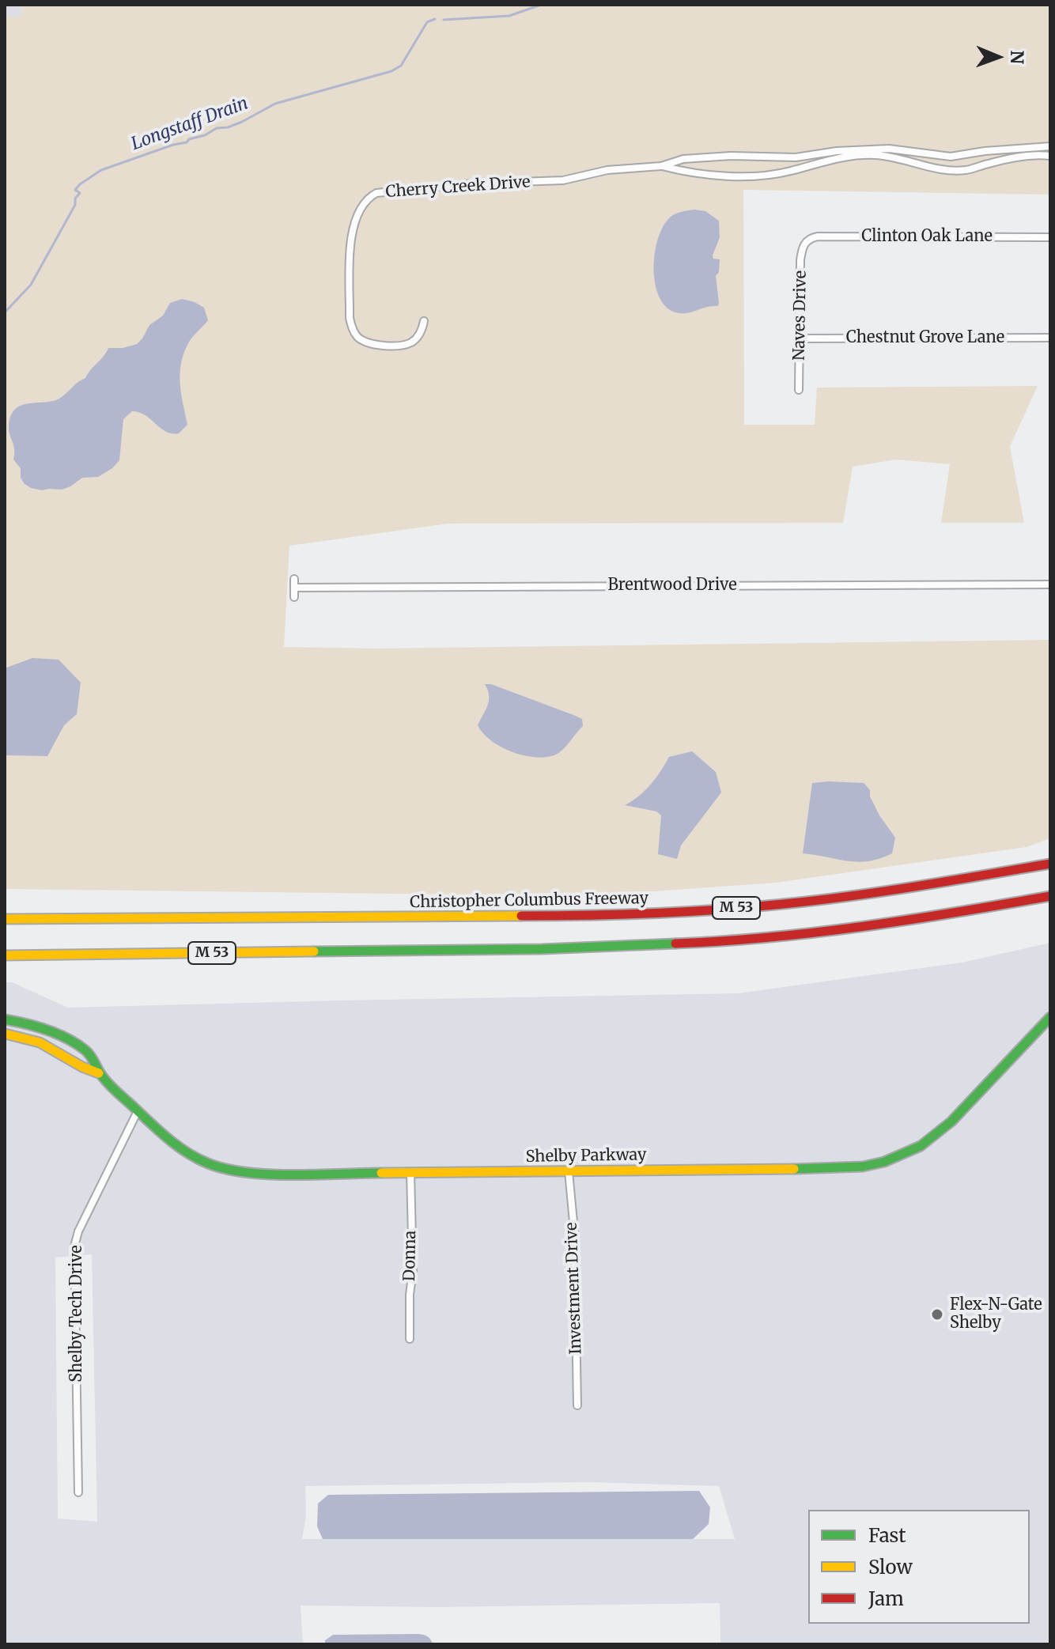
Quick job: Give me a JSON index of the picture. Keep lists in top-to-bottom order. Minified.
{"streets":{"main road":["Christopher Columbus Freeway","M 53","Shelby Parkway"],"street":["Cherry Creek Drive","Clinton Oak Lane","Naves Drive","Chestnut Grove Lane","Brentwood Drive","Donna","Investment Drive","Shelby Tech Drive"]},"crossings":[["Clinton Oak Lane","Naves Drive"],["Naves Drive","Chestnut Grove Lane"],["Shelby Parkway","Donna"],["Shelby Parkway","Investment Drive"],["Shelby Parkway","Shelby Tech Drive"]],"water":["Longstaff Drain"],"places":["Flex-N-Gate Shelby"],"legend":["Fast","Slow","Jam"],"north":"right"}
